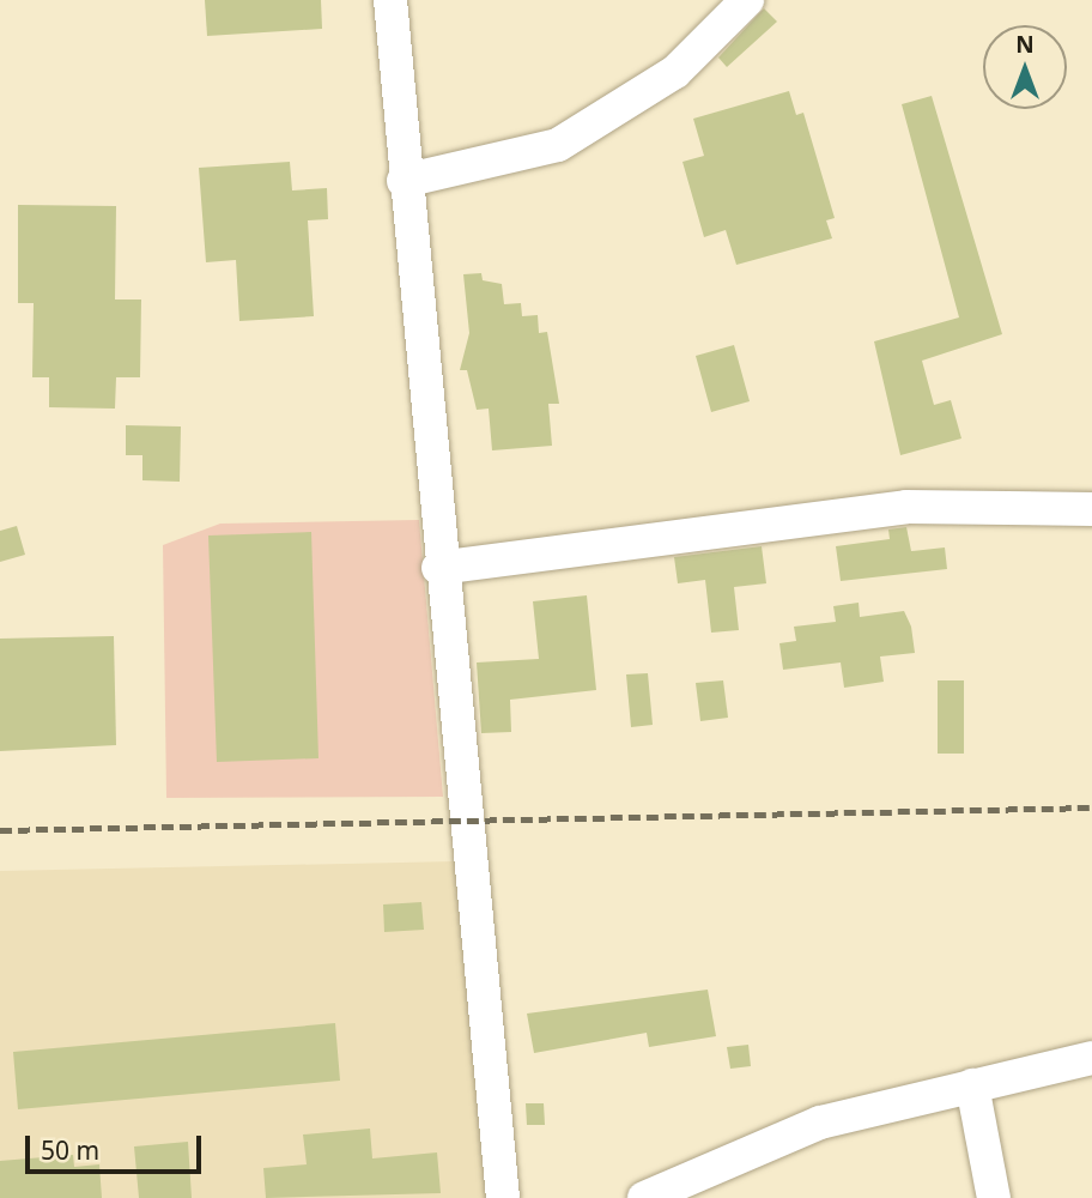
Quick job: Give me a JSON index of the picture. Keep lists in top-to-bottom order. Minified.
{"scale_bar":"50 m","north":"top"}
